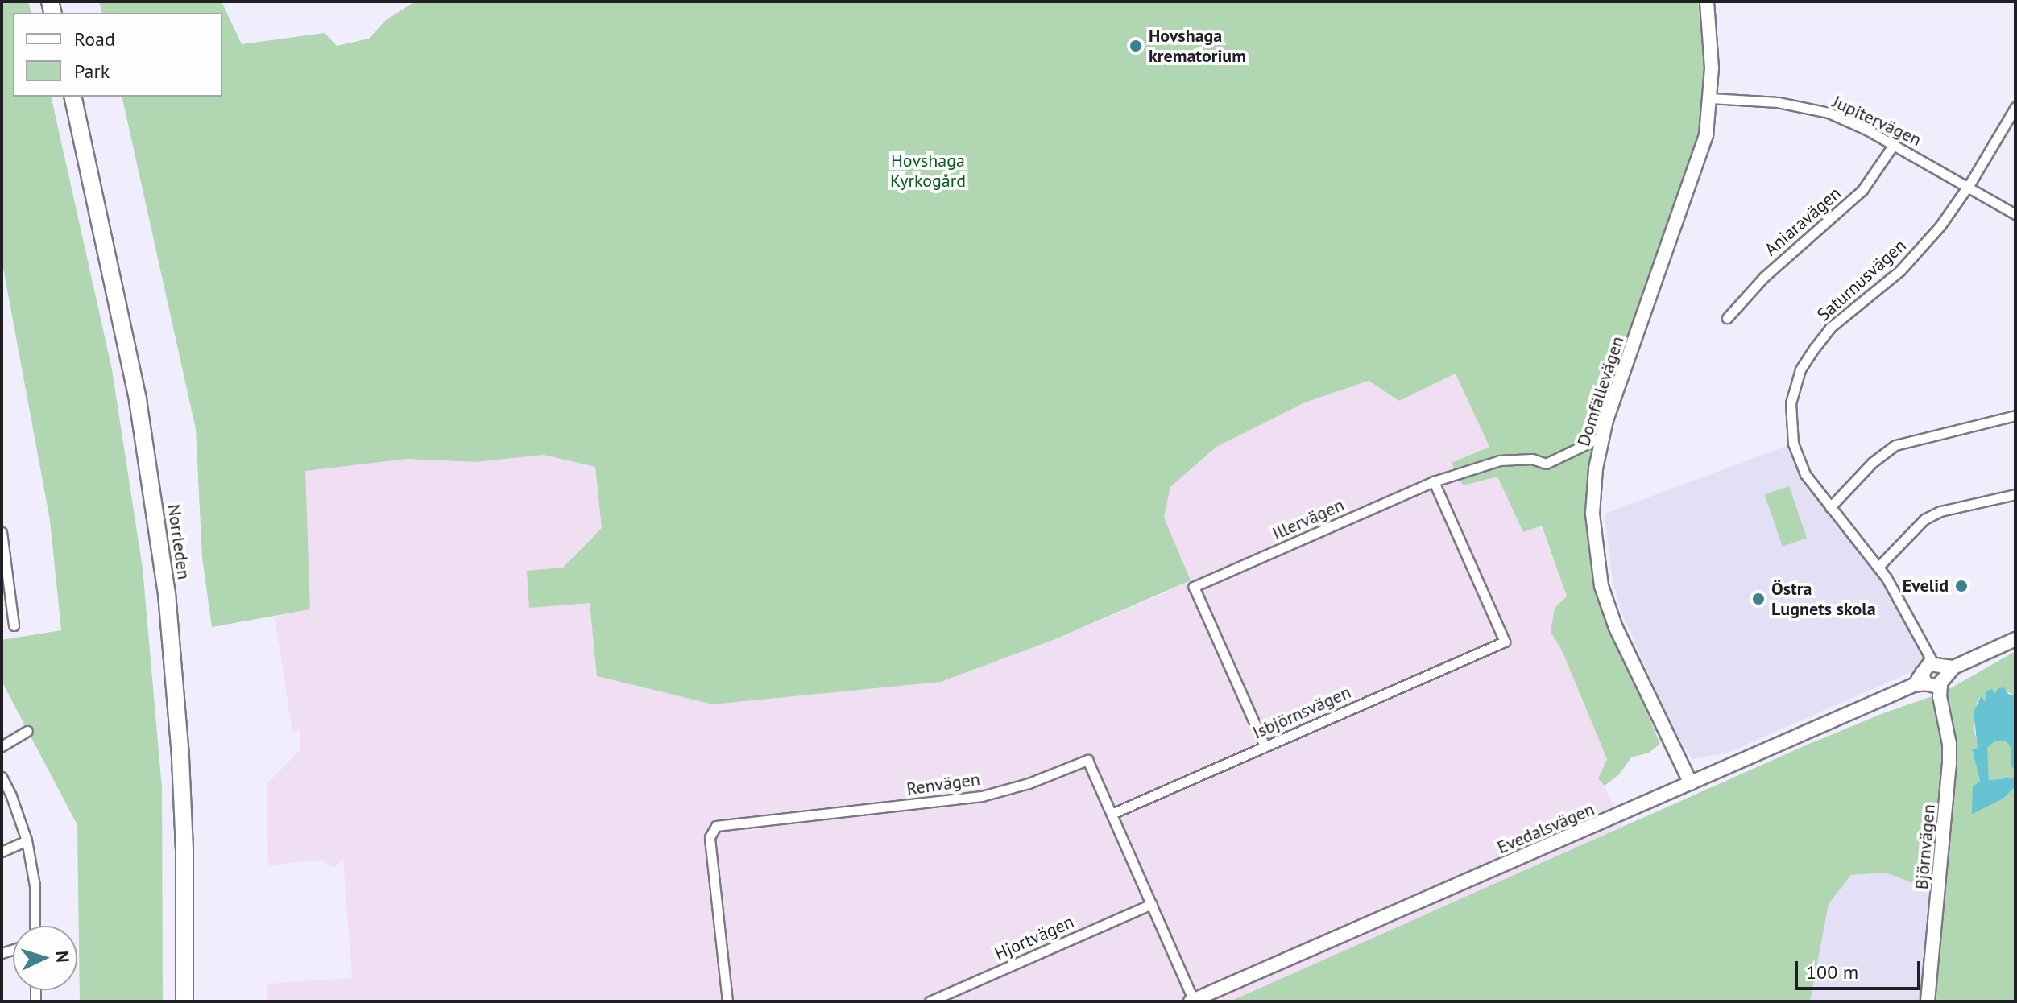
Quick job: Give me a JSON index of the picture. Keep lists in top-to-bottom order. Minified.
{"streets":{"highway":["Norrleden"],"street":["Jupitervägen","Aniaravägen","Saturnusvägen","Domfällevägen","Illervägen","Isbjörnsvägen","Renvägen","Evedalsvägen","Björnvägen","Hjortvägen"]},"crossings":[["Jupitervägen","Aniaravägen"],["Jupitervägen","Saturnusvägen"],["Jupitervägen","Domfällevägen"],["Saturnusvägen","Evedalsvägen"],["Saturnusvägen","Björnvägen"],["Domfällevägen","Evedalsvägen"],["Illervägen","Isbjörnsvägen"],["Isbjörnsvägen","Renvägen"],["Renvägen","Evedalsvägen"],["Renvägen","Hjortvägen"],["Evedalsvägen","Björnvägen"]],"parks":["Hovshaga Kyrkogård"],"places":["Hovshaga krematorium","Evelid","Östra Lugnets skola"],"legend":["Road","Park"],"scale_bar":"100 m","north":"right"}
